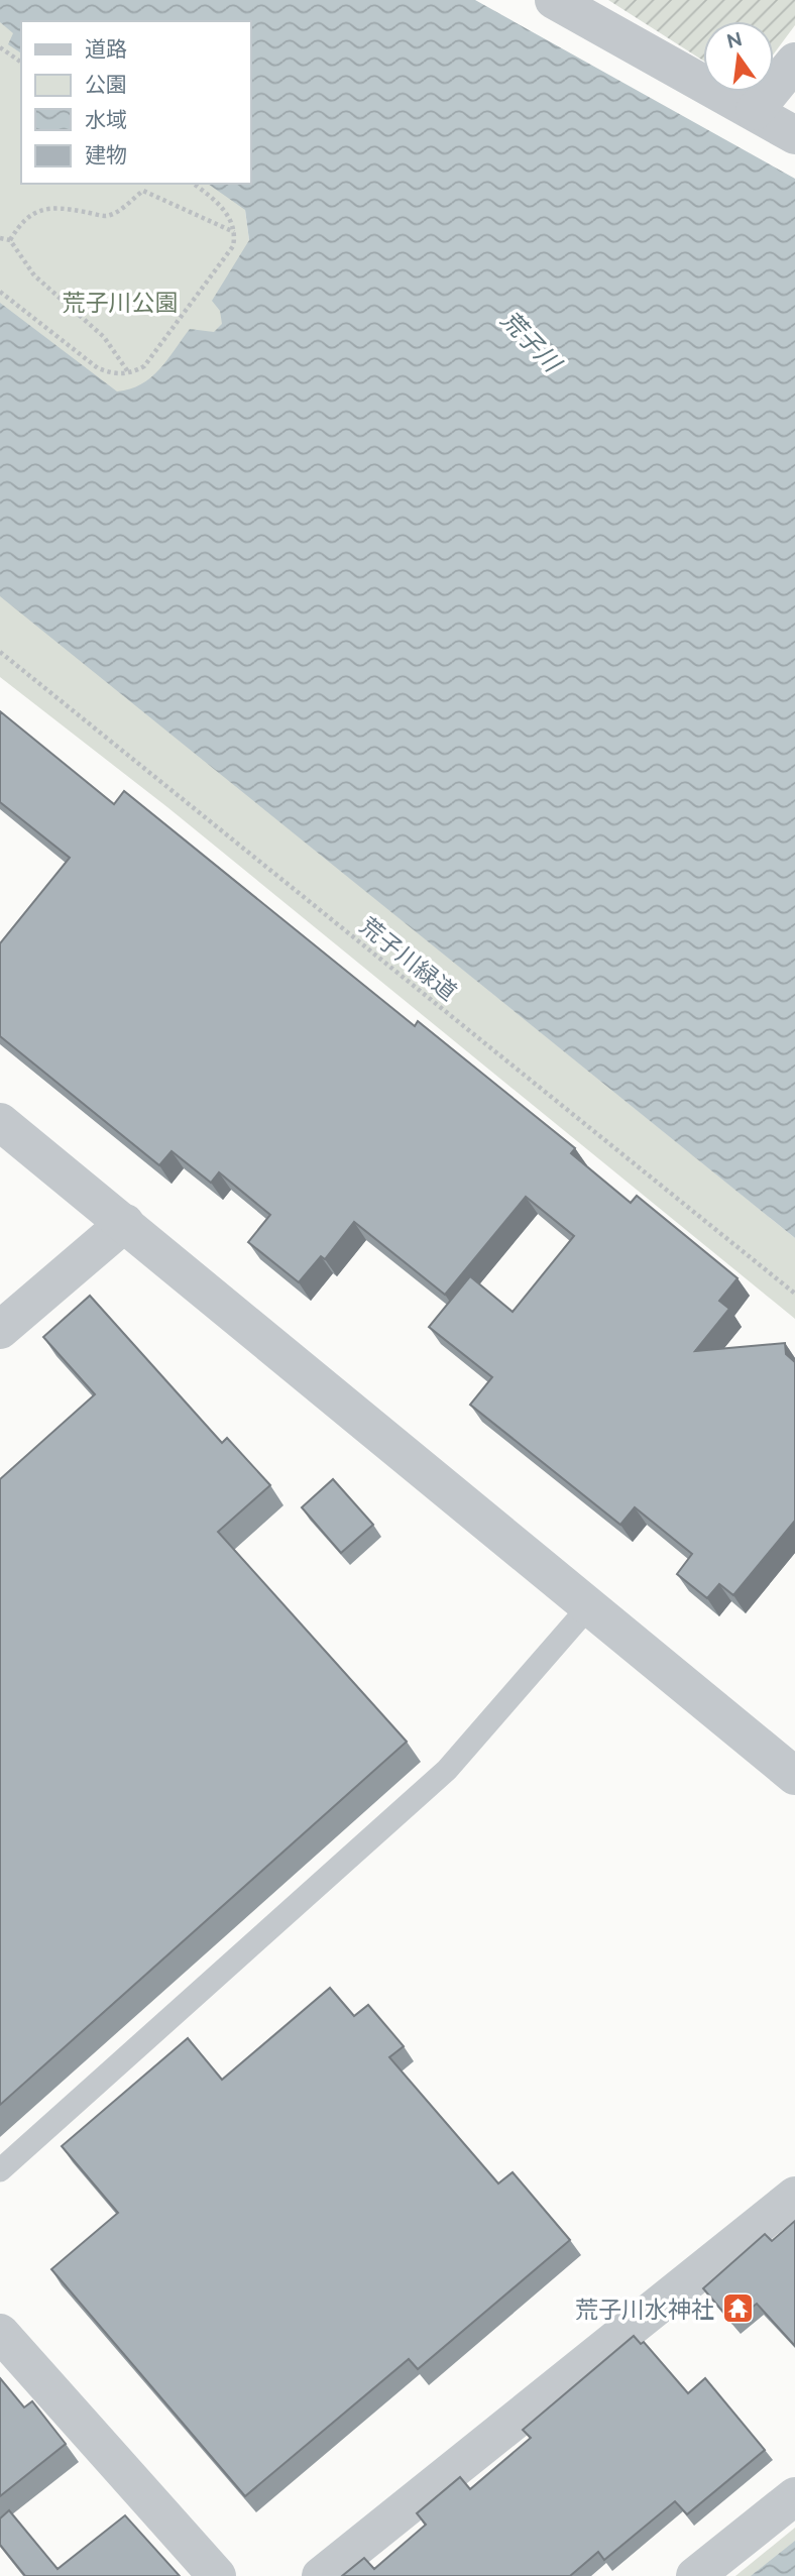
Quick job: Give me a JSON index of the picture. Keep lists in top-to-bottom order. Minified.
{"streets":{"path":["荒子川緑道"]},"water":["荒子川"],"parks":["荒子川公園"],"places":{"temple":["荒子川水神社"]},"legend":["道路","公園","水域","建物"],"north":"top"}
